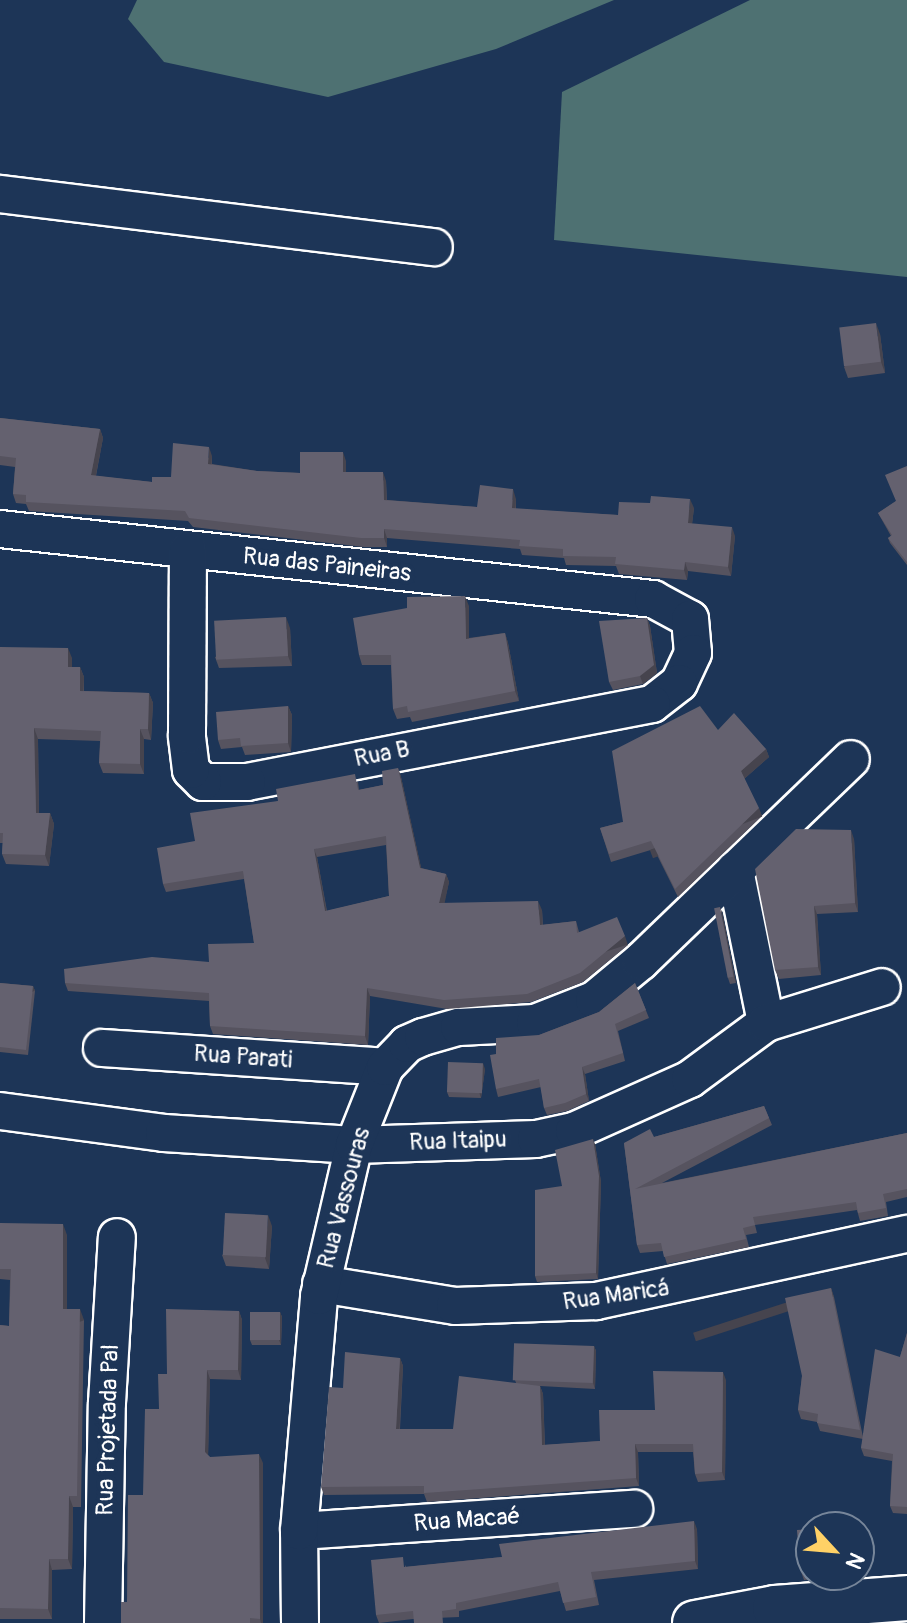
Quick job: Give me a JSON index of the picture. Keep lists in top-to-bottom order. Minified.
{"streets":{"street":["Rua das Paineiras","Rua B","Rua Parati","Rua Itaipu","Rua Vassouras","Rua Maricá","Rua Projetada Pal","Rua Macaé"]},"crossings":[["Rua das Paineiras","Rua B"],["Rua Parati","Rua Vassouras"],["Rua Itaipu","Rua Vassouras"],["Rua Vassouras","Rua Maricá"],["Rua Vassouras","Rua Macaé"]],"north":"bottom right"}
